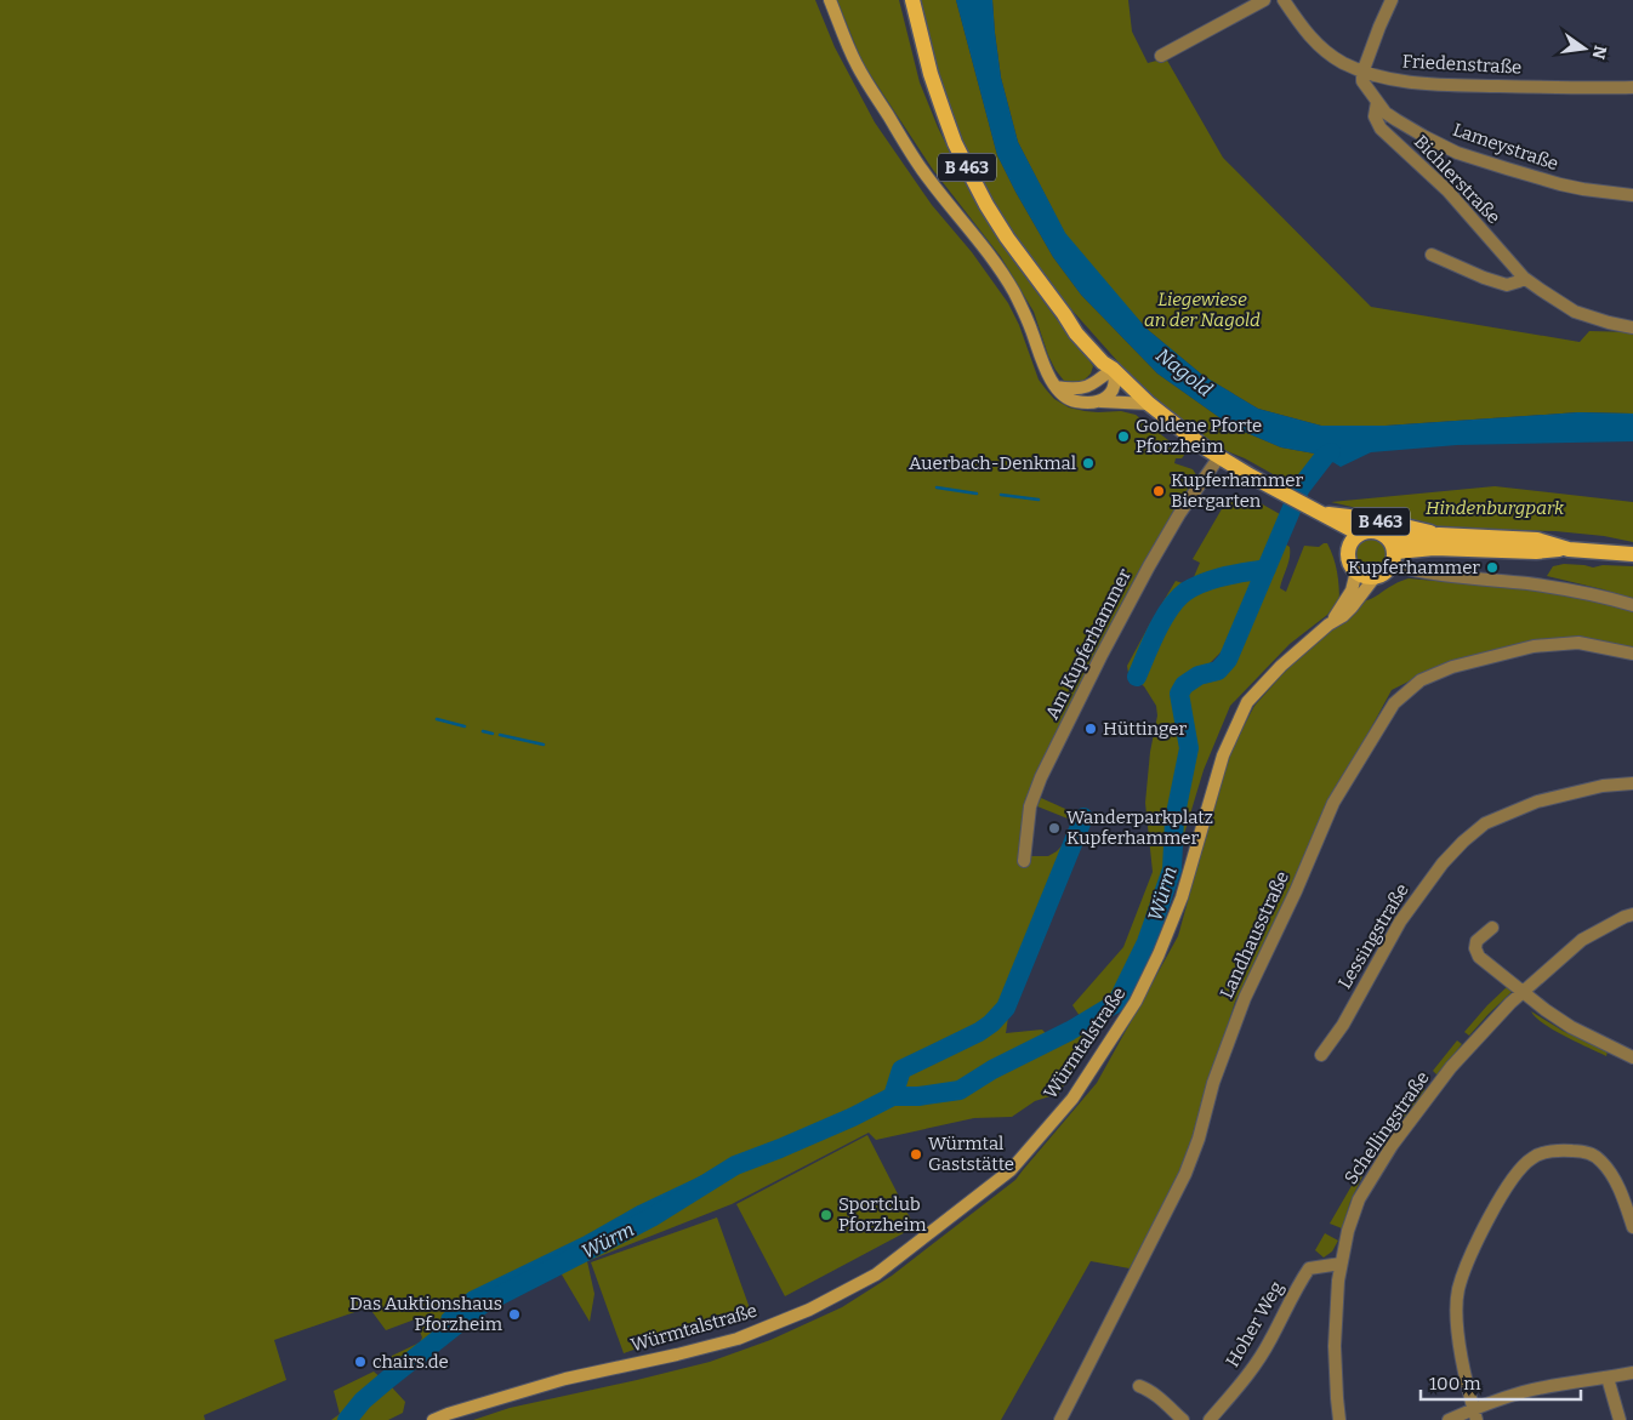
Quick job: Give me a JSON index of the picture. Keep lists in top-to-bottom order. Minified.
{"streets":{"main road":["B 463","Würmtalstraße"],"street":["Friedenstraße","Lameystraße","Bichlerstraße","Am Kupferhammer","Landhausstraße","Lessingstraße","Schellingstraße","Hoher Weg"]},"crossings":[["Friedenstraße","Lameystraße"],["Lameystraße","Bichlerstraße"],["B 463","Am Kupferhammer"],["B 463","Würmtalstraße"],["Schellingstraße","Hoher Weg"]],"water":["Nagold","Würm"],"parks":["Liegewiese an der Nagold","Hindenburgpark"],"places":["Goldene Pforte Pforzheim","Auerbach-Denkmal","Kupferhammer Biergarten","Kupferhammer","Hüttinger","Wanderparkplatz Kupferhammer","Würmtal Gaststätte","Sportclub Pforzheim","Das Auktionshaus Pforzheim","chairs.de"],"scale_bar":"100 m","north":"right"}
